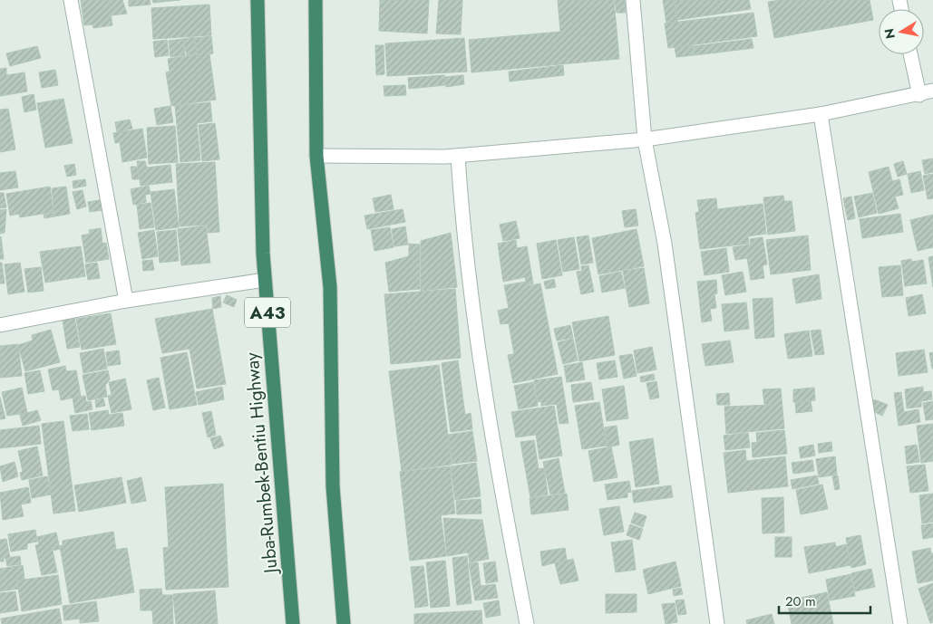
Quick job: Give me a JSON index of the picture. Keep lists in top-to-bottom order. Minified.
{"streets":{"highway":["A43","Juba-Rumbek-Bentiu Highway"]},"scale_bar":"20 m","north":"left"}
